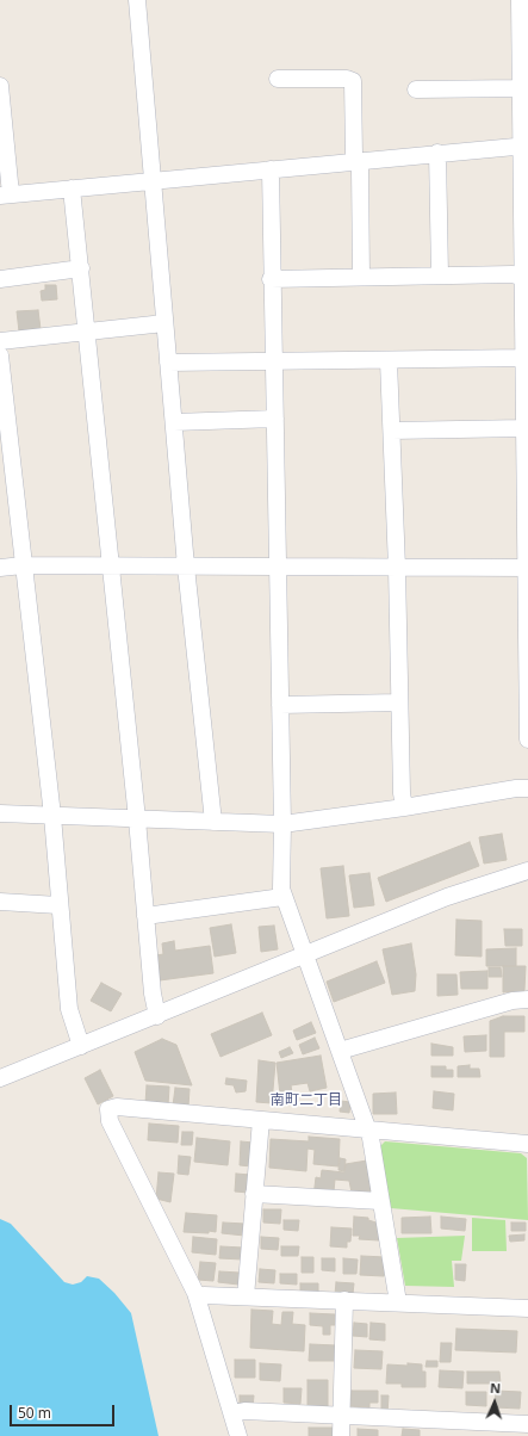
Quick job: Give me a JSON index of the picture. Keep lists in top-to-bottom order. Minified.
{"districts":["南町二丁目"],"scale_bar":"50 m","north":"top"}
